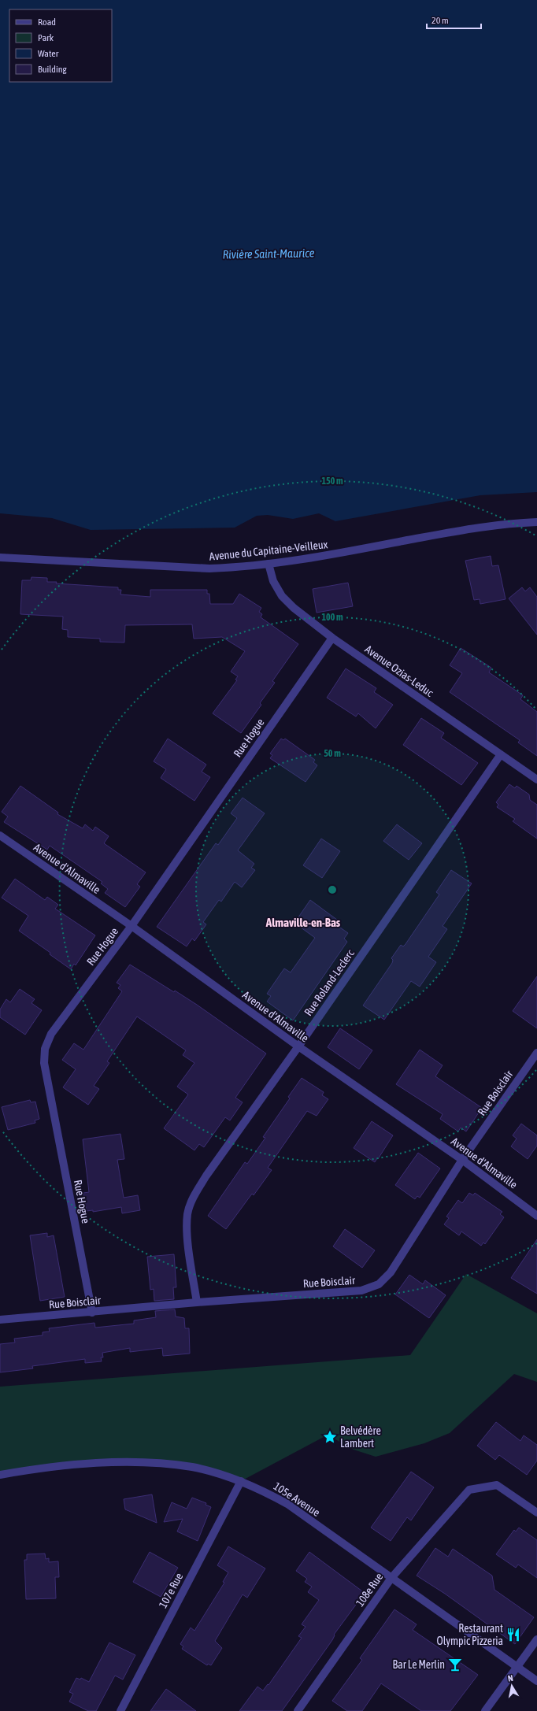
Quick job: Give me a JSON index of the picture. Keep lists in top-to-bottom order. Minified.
{"streets":{"street":["Avenue du Capitaine-Veilleux","Avenue Ozias-Leduc","Rue Hogue","Avenue d'Almaville","Rue Roland-Leclerc","Rue Boisclair","105e Avenue","108e Rue","107e Rue"]},"crossings":[["Avenue du Capitaine-Veilleux","Avenue Ozias-Leduc"],["Avenue Ozias-Leduc","Rue Hogue"],["Avenue Ozias-Leduc","Rue Roland-Leclerc"],["Rue Hogue","Avenue d'Almaville"],["Rue Hogue","Rue Boisclair"],["Avenue d'Almaville","Rue Roland-Leclerc"],["Avenue d'Almaville","Rue Boisclair"],["Rue Roland-Leclerc","Rue Boisclair"],["105e Avenue","108e Rue"],["105e Avenue","107e Rue"]],"districts":["Almaville-en-Bas"],"water":["Rivière Saint-Maurice"],"places":{"place":["Belvédère Lambert"],"restaurant":["Restaurant Olympic Pizzeria"],"bar":["Bar Le Merlin"]},"legend":["Road","Park","Water","Building"],"scale_bar":"20 m","north":"top","rings":["150 m","100 m","50 m"]}
